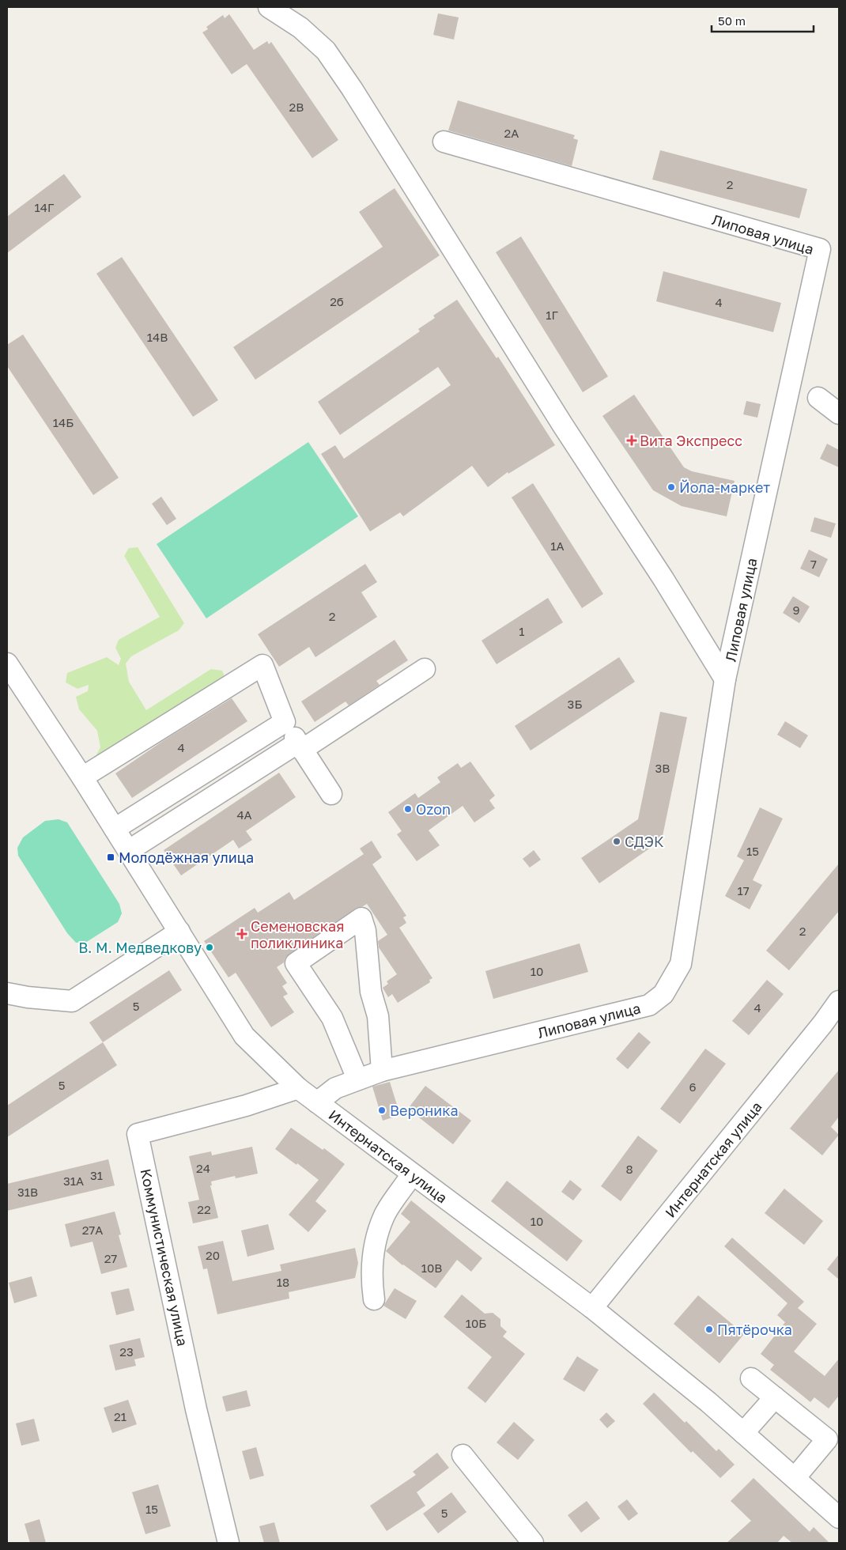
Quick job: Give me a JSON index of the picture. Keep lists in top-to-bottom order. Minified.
{"streets":{"street":["Липовая улица","Интернатская улица","Коммунистическая улица"]},"crossings":[["Липовая улица","Интернатская улица"],["Интернатская улица","Коммунистическая улица"]],"places":{"health":["Вита Экспресс","Семеновская поликлиника"],"other":["Йола-маркет","Ozon","СДЭК","В. М. Медведкову","Вероника","Пятёрочка"],"transit":["Молодёжная улица"]},"house_numbers":["2В","2А","2","14Г","2б","4","1Г","14В","14Б","1А","7","9","2","1","3Б","4","3В","4А","15","17","2","10","5","4","5","6","24","8","31","31А","31В","22","10","27А","20","27","10В","18","10Б","23","21","15","5"],"scale_bar":"50 m"}
